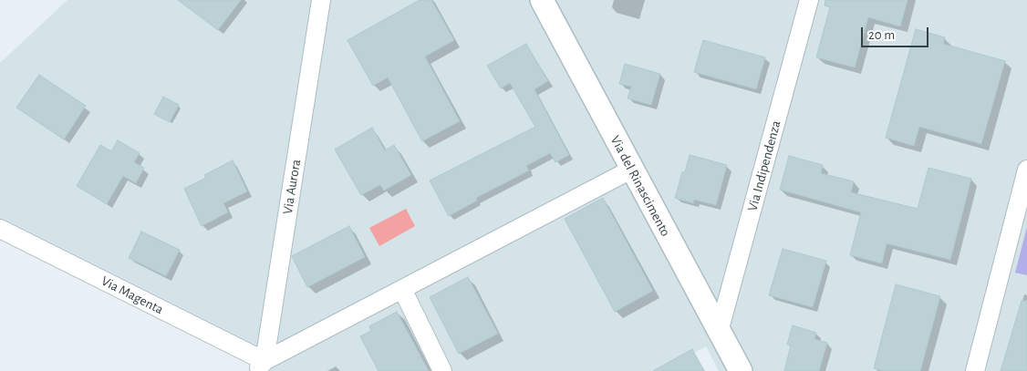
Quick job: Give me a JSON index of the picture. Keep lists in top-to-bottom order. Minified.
{"streets":{"street":["Via Indipendenza","Via del Rinascimento","Via Aurora","Via Magenta"]},"crossings":[["Via Indipendenza","Via del Rinascimento"],["Via Aurora","Via Magenta"]],"scale_bar":"20 m"}
